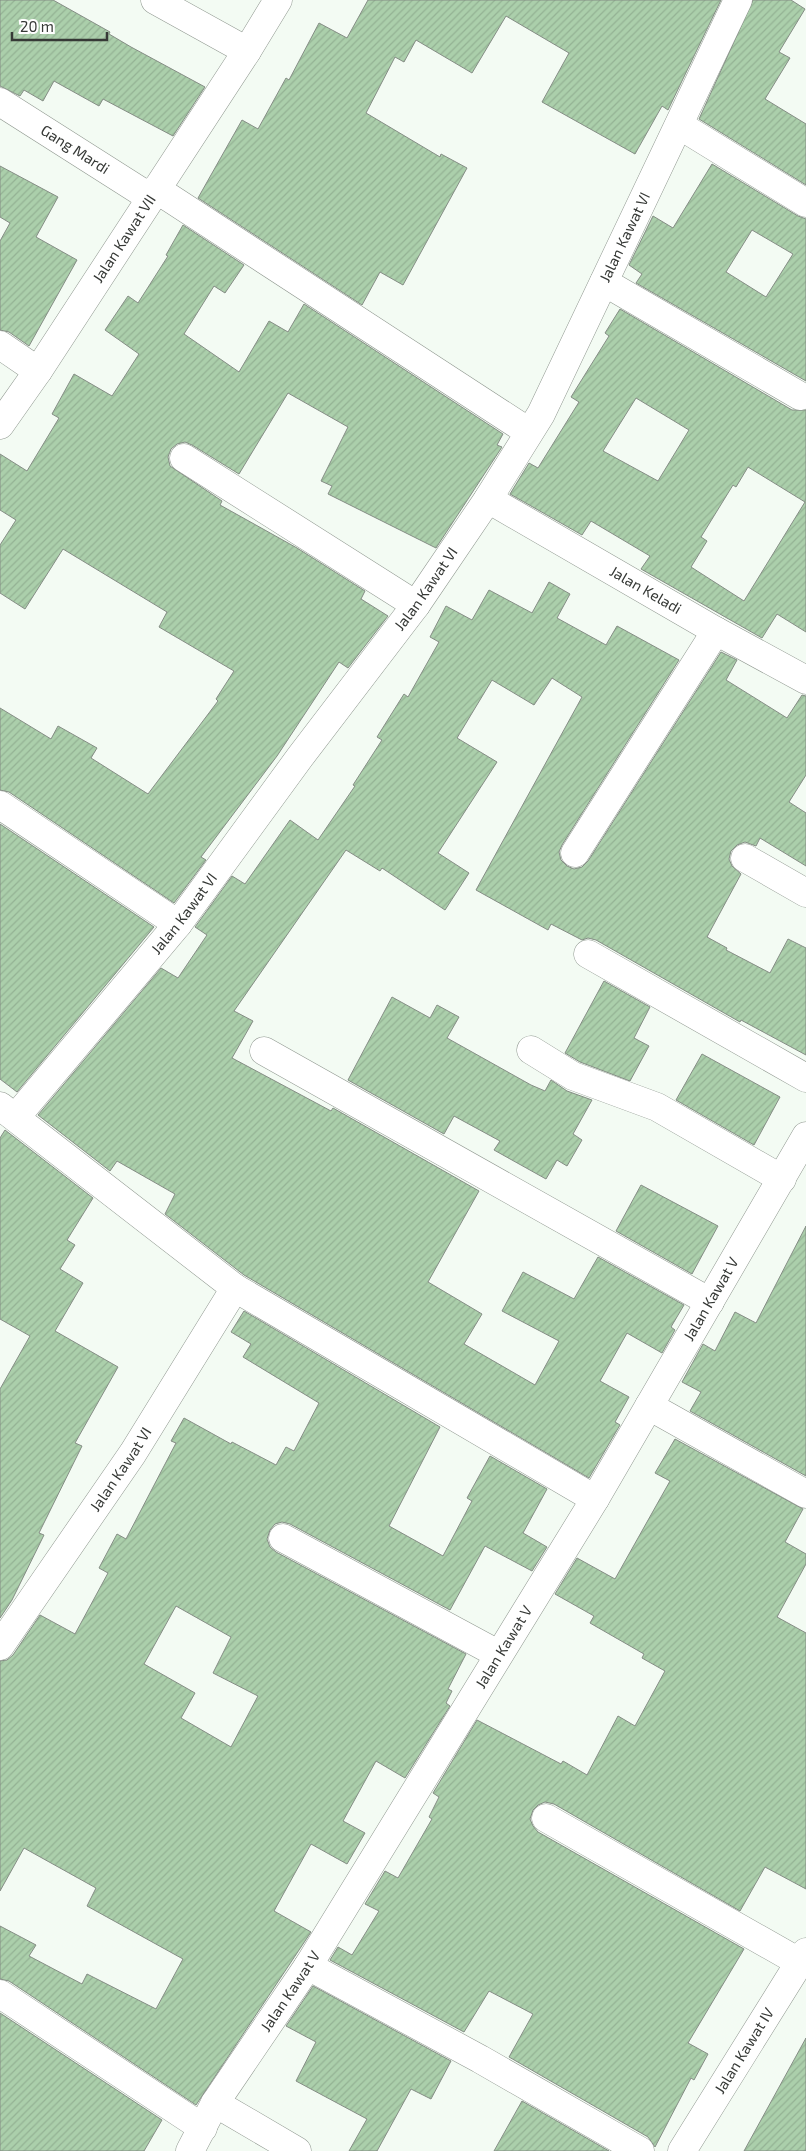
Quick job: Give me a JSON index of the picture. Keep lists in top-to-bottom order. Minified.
{"streets":{"street":["Gang Mardi","Jalan Kawat VI","Jalan Kawat VII","Jalan Keladi","Jalan Kawat V","Jalan Kawat IV"]},"crossings":[["Gang Mardi","Jalan Kawat VI"],["Gang Mardi","Jalan Kawat VII"],["Jalan Kawat VI","Jalan Keladi"]],"scale_bar":"20 m"}
